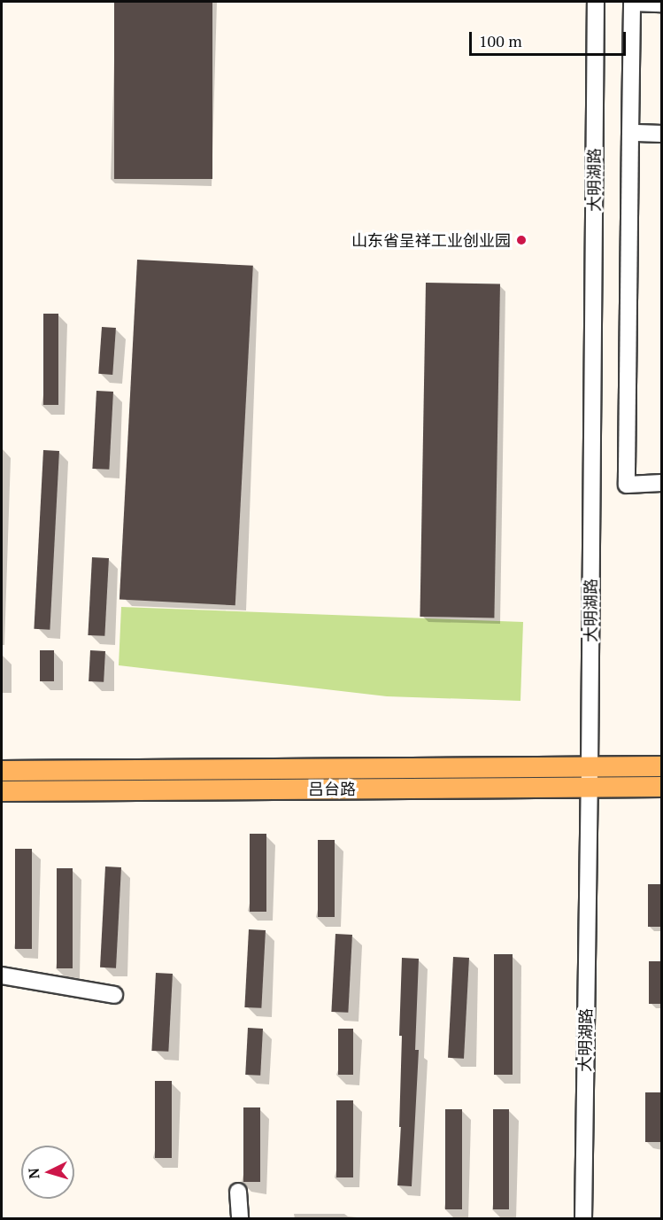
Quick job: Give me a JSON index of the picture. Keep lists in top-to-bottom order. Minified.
{"streets":{"main road":["吕台路"],"street":["大明湖路"]},"crossings":[["大明湖路","吕台路"]],"places":["山东省呈祥工业创业园"],"scale_bar":"100 m","north":"left"}
